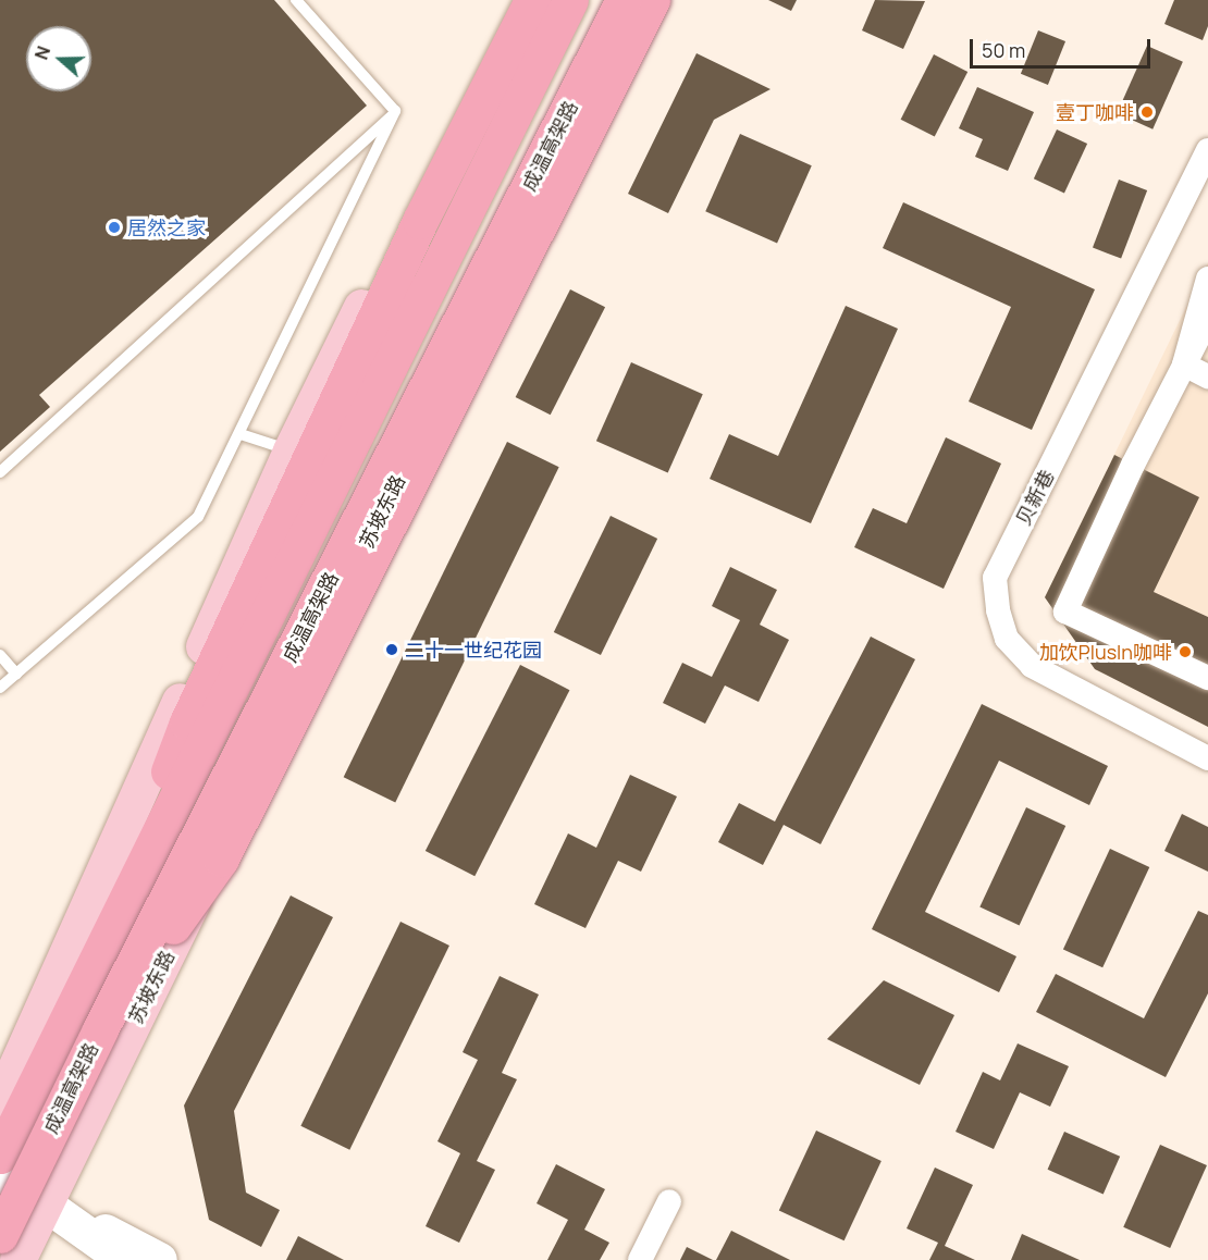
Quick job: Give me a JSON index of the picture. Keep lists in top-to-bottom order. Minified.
{"streets":{"highway":["成温高架路"],"main road":["苏坡东路"],"street":["贝新巷"]},"places":["壹丁咖啡","居然之家","二十一世纪花园","加饮Plusln咖啡"],"scale_bar":"50 m","north":"left"}
